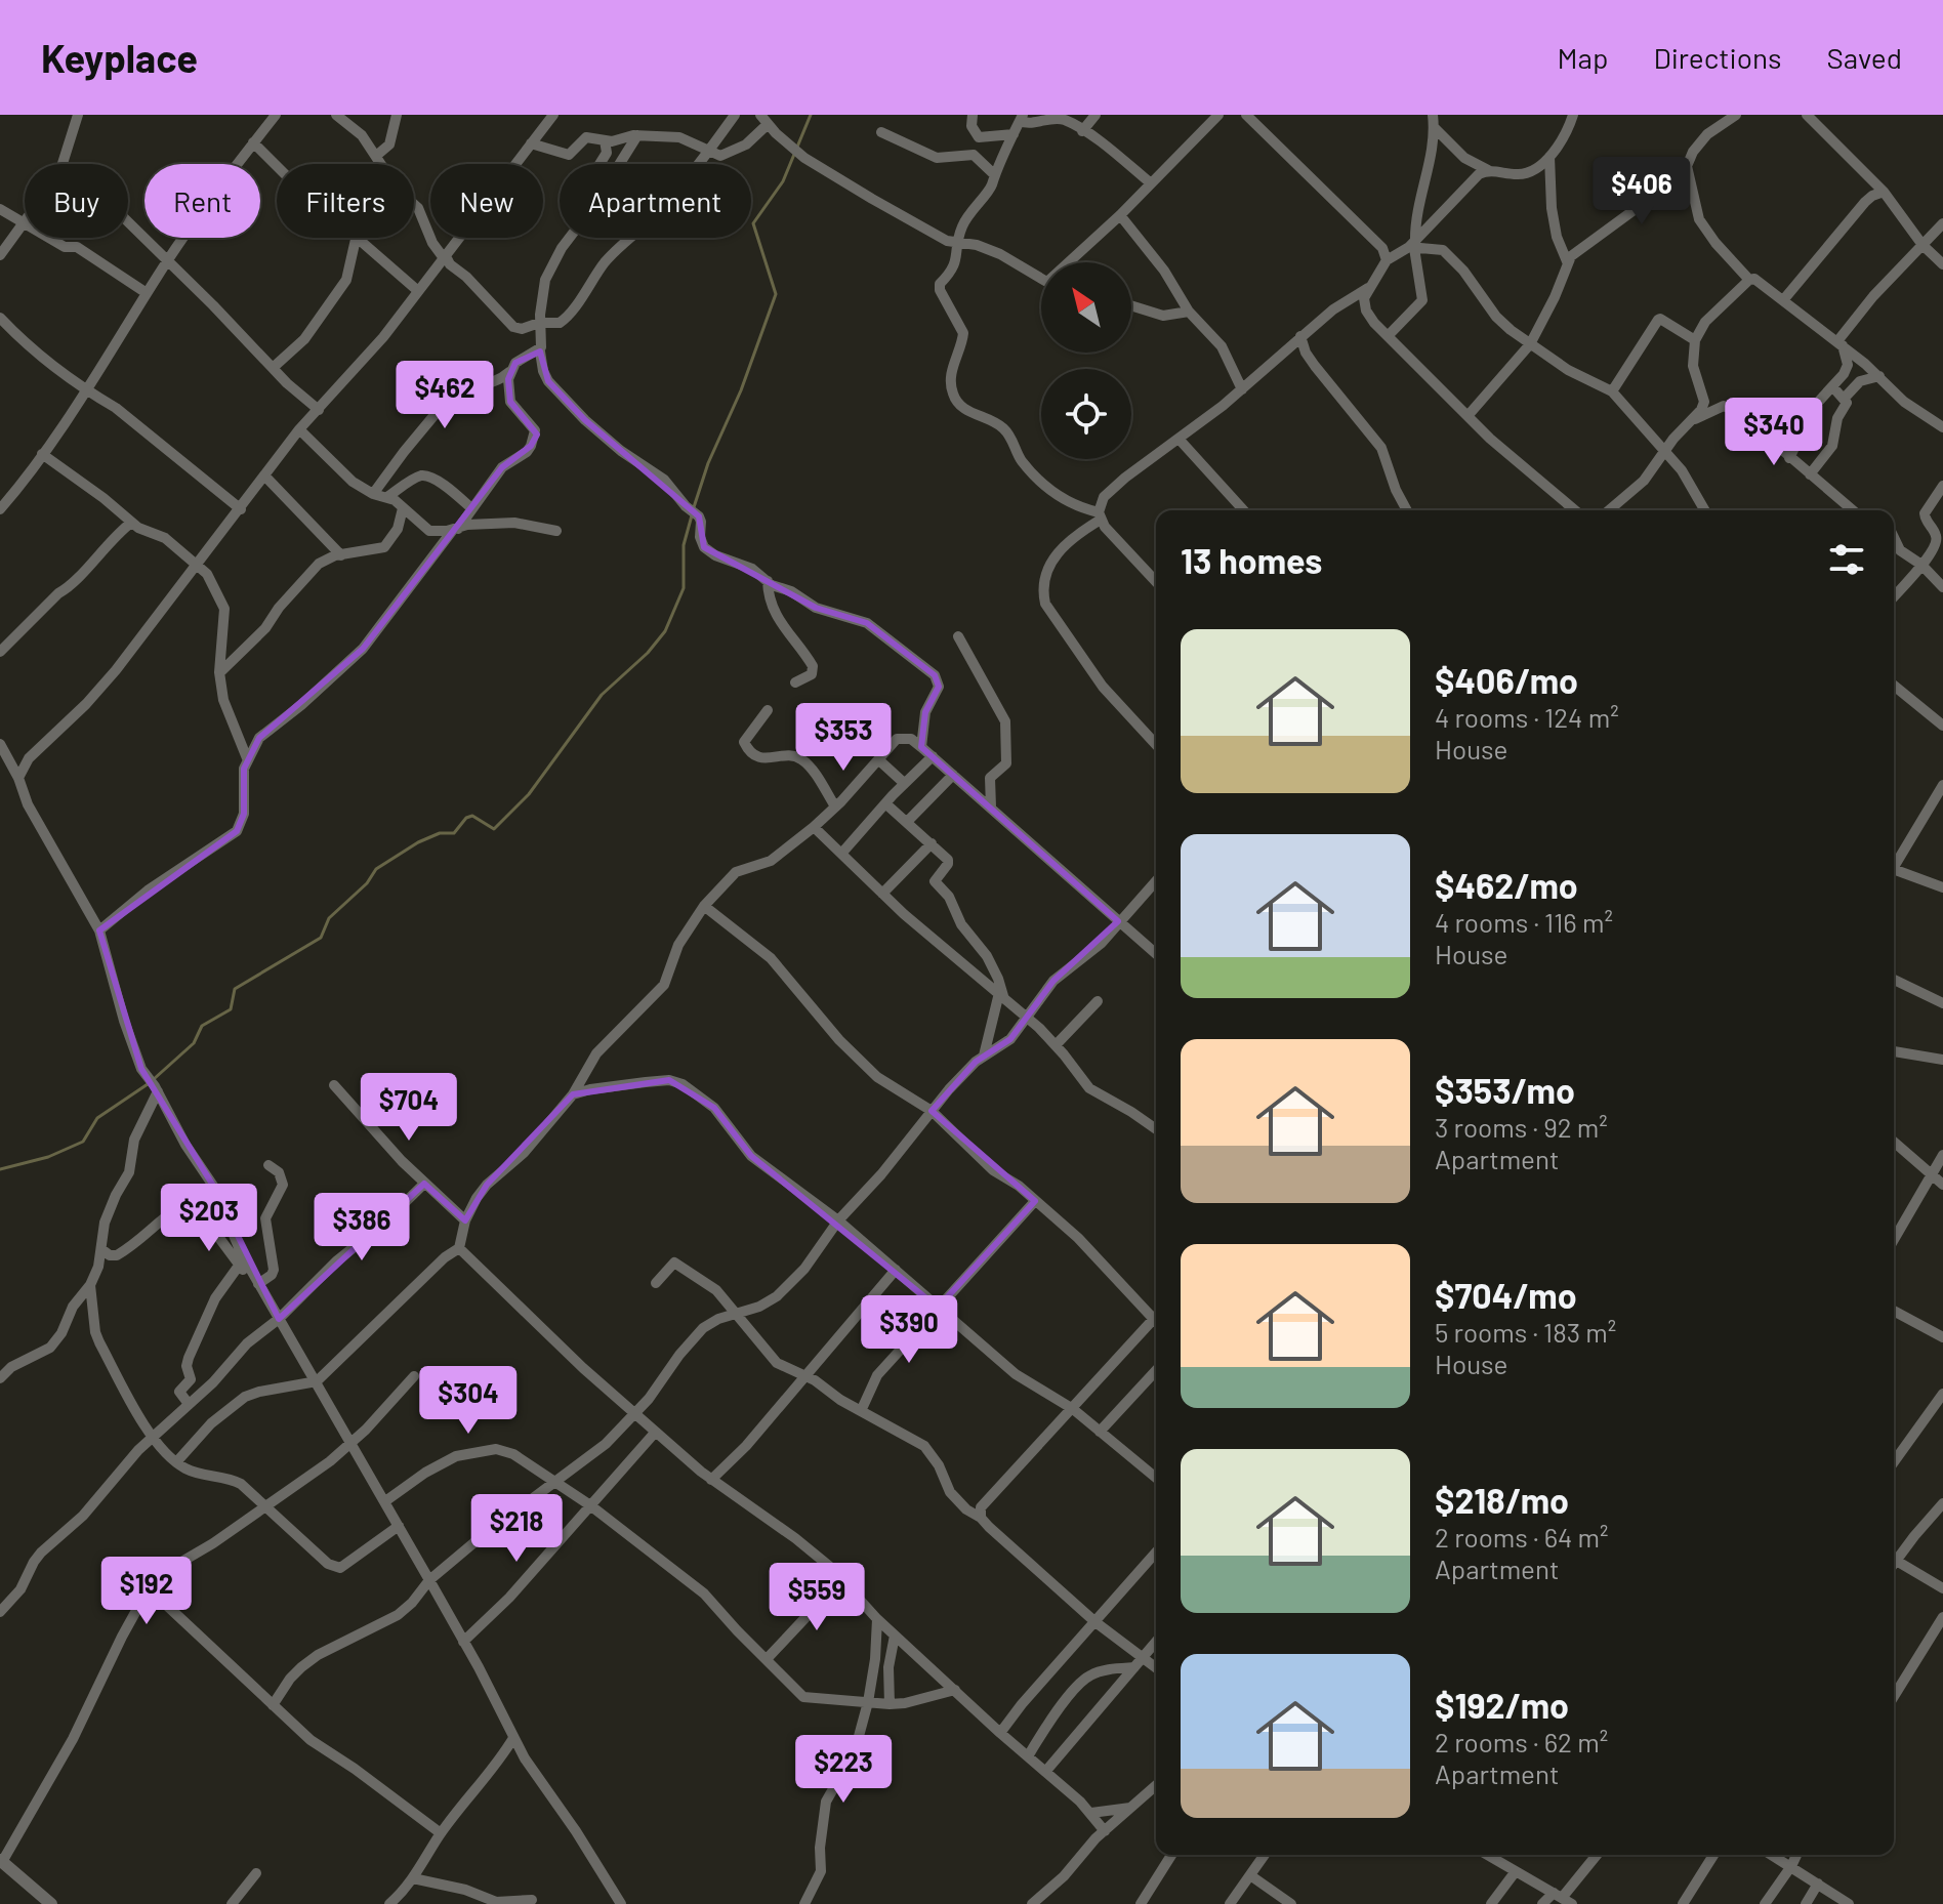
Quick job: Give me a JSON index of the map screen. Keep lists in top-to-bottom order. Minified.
{"north":"top left","page":{"header":"Keyplace","nav":["Map","Directions","Saved"],"price":["$406","$462","$340","$353","$704","$203","$386","$390","$304","$218","$192","$559","$223"],"chip":["Buy","Rent","Filters","New","Apartment"],"heading":"13 homes","list":[{"name":"$406/mo","note":"4 rooms · 124 m² · House"},{"name":"$462/mo","note":"4 rooms · 116 m² · House"},{"name":"$353/mo","note":"3 rooms · 92 m² · Apartment"},{"name":"$704/mo","note":"5 rooms · 183 m² · House"},{"name":"$218/mo","note":"2 rooms · 64 m² · Apartment"},{"name":"$192/mo","note":"2 rooms · 62 m² · Apartment"}]}}
